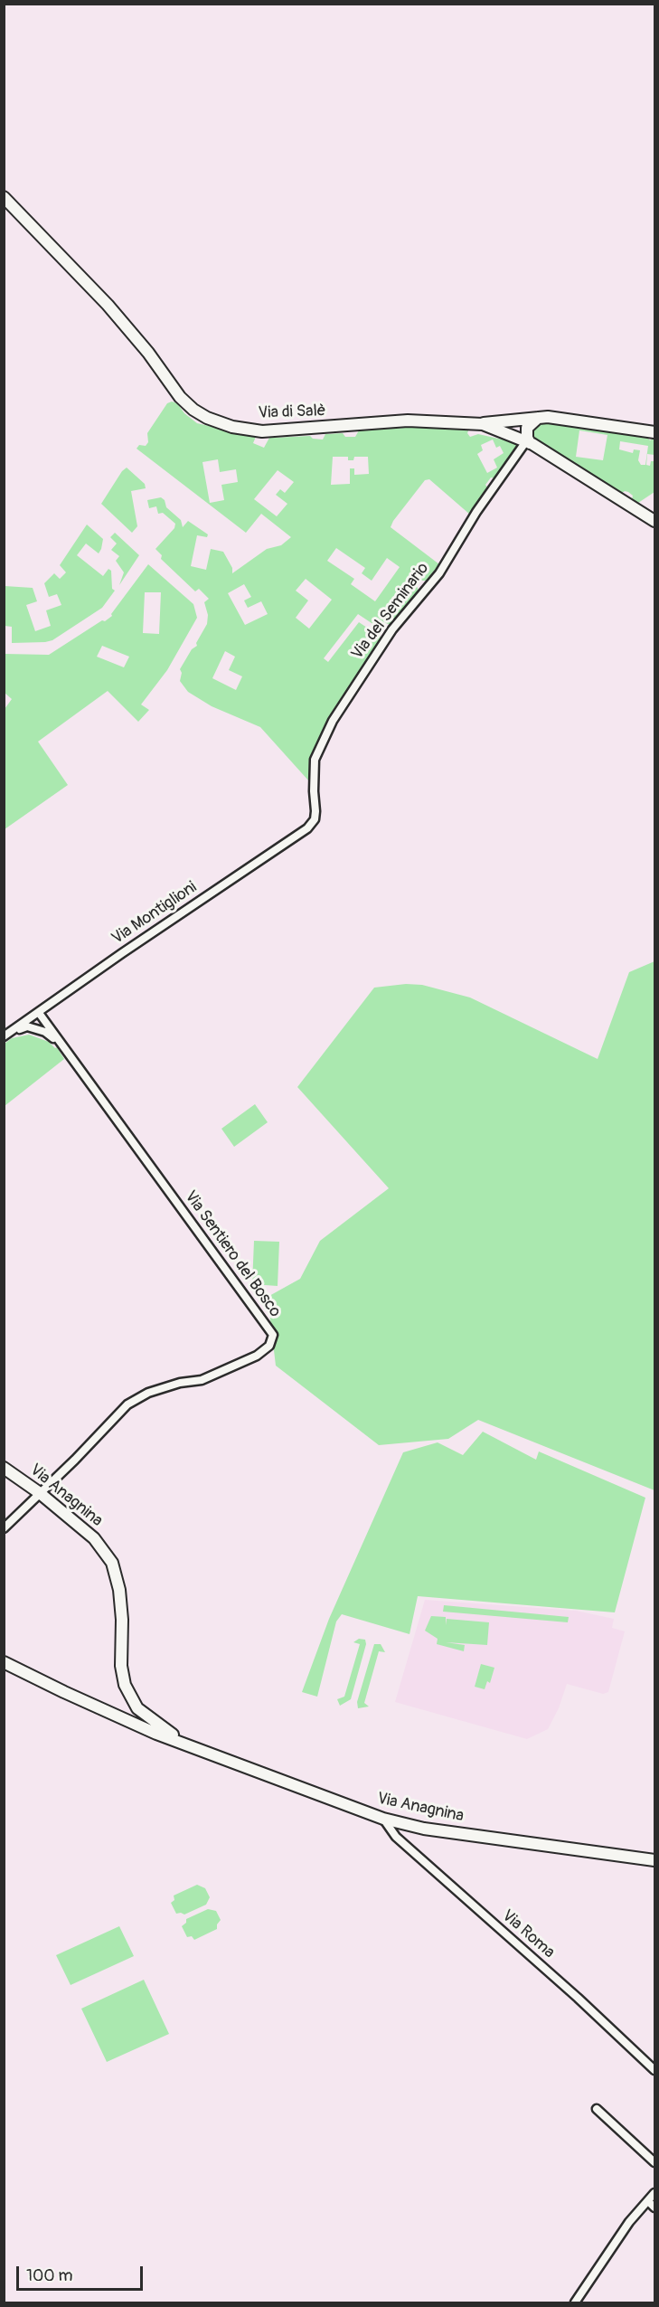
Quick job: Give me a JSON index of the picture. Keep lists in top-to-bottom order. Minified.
{"streets":{"main road":["Via di Salè","Via Anagnina"],"street":["Via del Seminario","Via Montiglioni","Via Sentiero del Bosco","Via Roma"]},"crossings":[["Via di Salè","Via del Seminario"],["Via del Seminario","Via Montiglioni"],["Via Montiglioni","Via Sentiero del Bosco"],["Via Sentiero del Bosco","Via Anagnina"],["Via Anagnina","Via Roma"]],"scale_bar":"100 m"}
